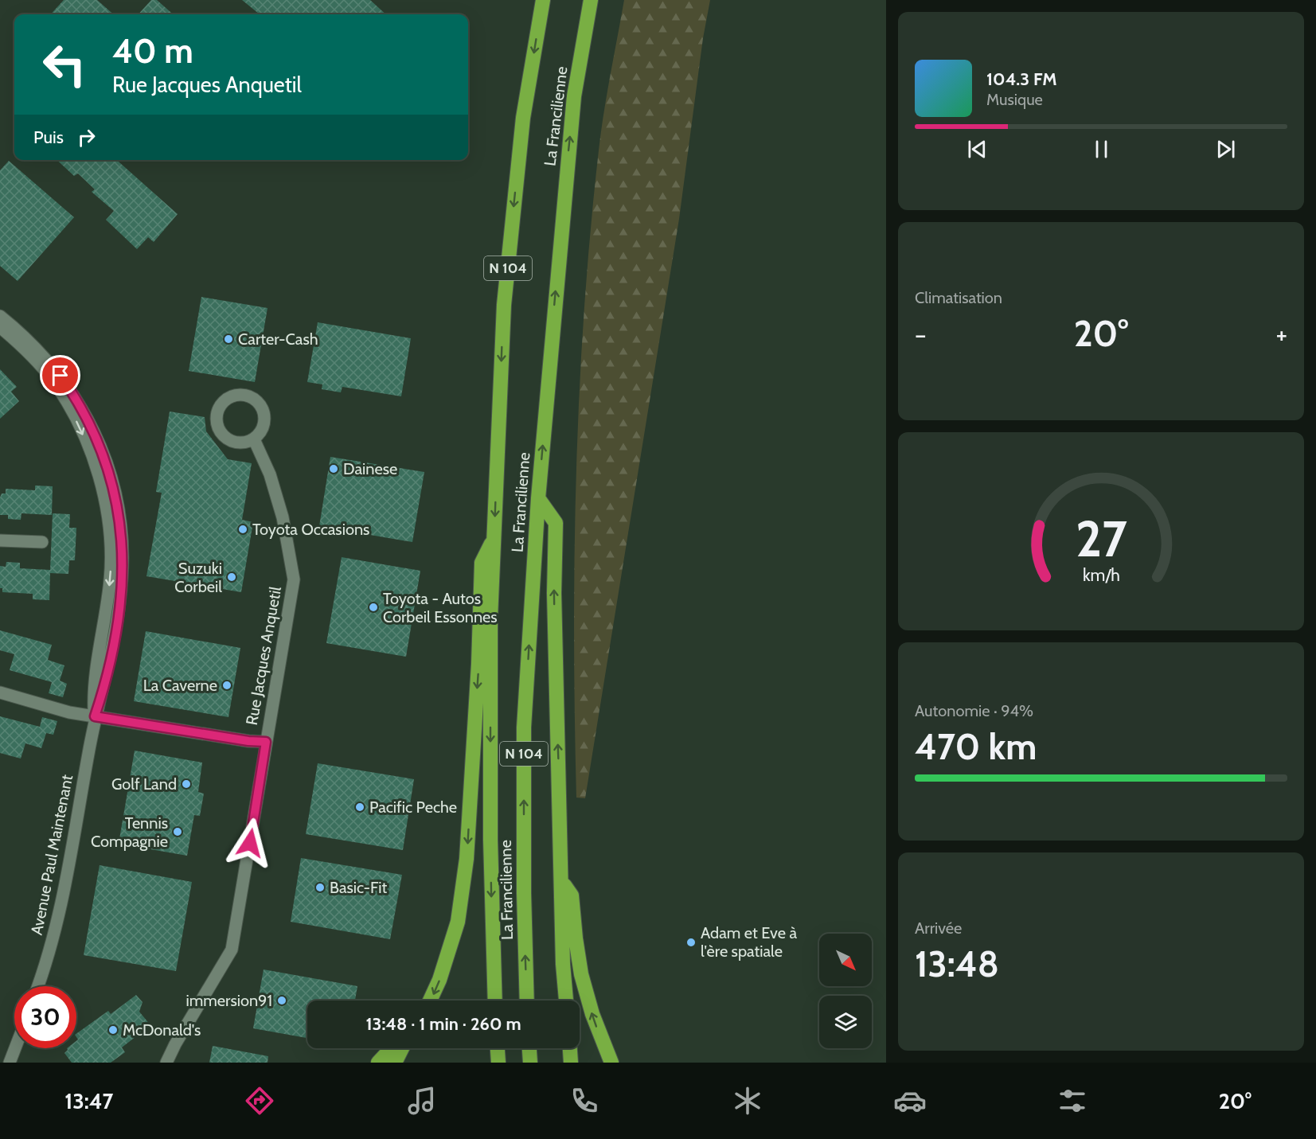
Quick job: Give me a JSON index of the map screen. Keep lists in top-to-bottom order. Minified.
{"streets":{"highway":["La Francilienne","N 104"],"street":["Rue Jacques Anquetil","Avenue Paul Maintenant"]},"crossings":[["Rue Jacques Anquetil","Avenue Paul Maintenant"]],"places":["Carter-Cash","Dainese","Toyota Occasions","Suzuki Corbeil","Toyota - Autos Corbeil Essonnes","La Caverne","Golf Land","Pacific Peche","Tennis Compagnie","Basic-Fit","Adam et Eve à l'ère spatiale","immersion91","McDonald's"],"north":"bottom right","page":{"turn":["40 m","Rue Jacques Anquetil"],"song":["104.3 FM","Musique"],"then":"Puis","tile":["Climatisation",["Autonomie · 94%","470 km"],["Arrivée","13:48"]],"heat":["−","20°","+"],"limit":"30","trip":"13:48 · 1 min · 260 m","tabs":["13:47","20°"],"gauge":["27","km/h"]}}
